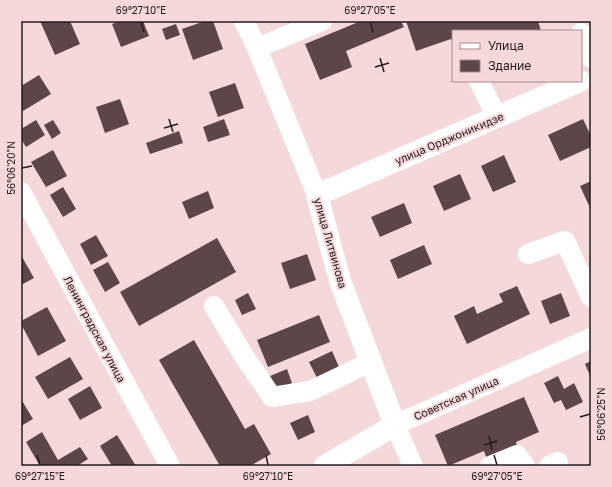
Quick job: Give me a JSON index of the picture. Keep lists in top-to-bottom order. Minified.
{"streets":{"main road":["улица Орджоникидзе","улица Литвинова","Советская улица"],"street":["Ленинградская улица"]},"crossings":[["улица Орджоникидзе","улица Литвинова"],["улица Литвинова","Советская улица"]],"legend":["Улица","Здание"],"coordinates":["69°27'10\"E","69°27'05\"E","56°06'20\"N","56°06'25\"N","69°27'15\"E"]}
